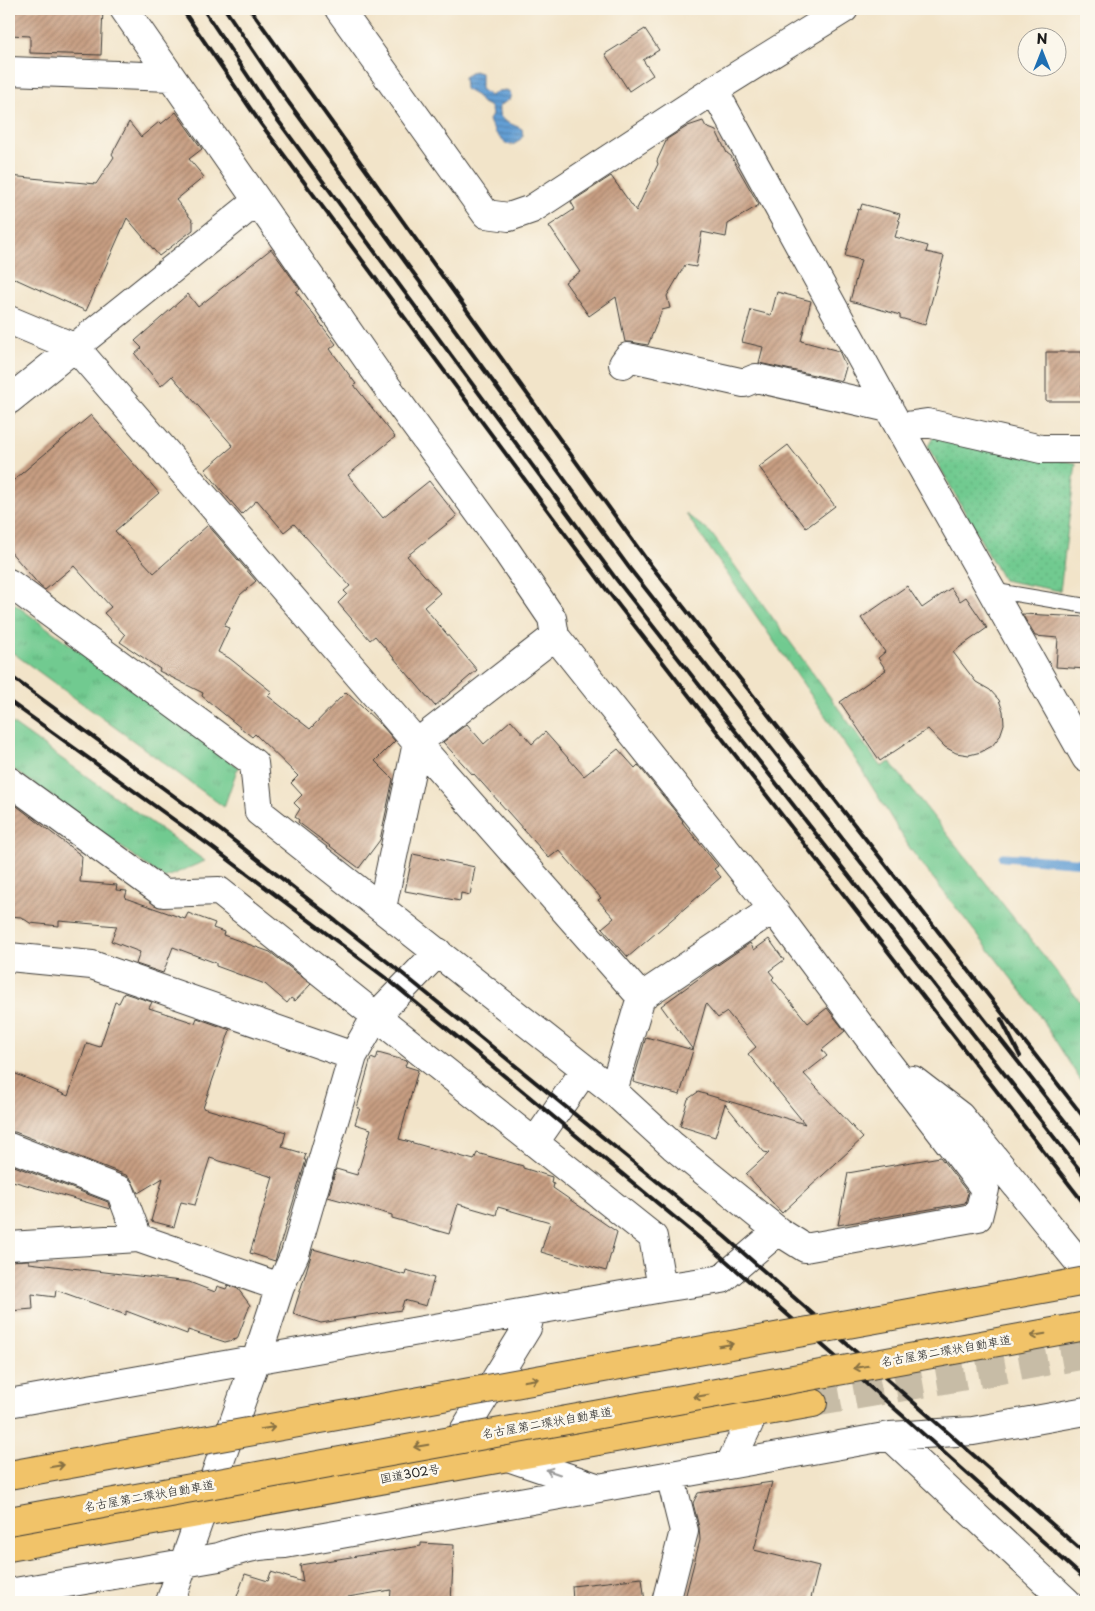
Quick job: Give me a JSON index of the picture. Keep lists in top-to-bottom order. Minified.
{"streets":{"highway":["名古屋第二環状自動車道","国道302号"]},"north":"top"}
